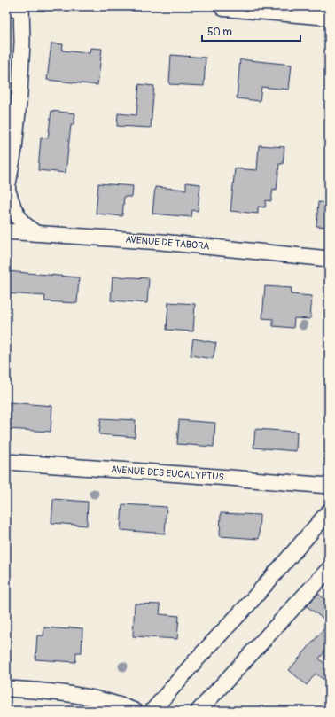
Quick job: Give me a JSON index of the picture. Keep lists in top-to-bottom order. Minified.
{"streets":{"street":["AVENUE DE TABORA","AVENUE DES EUCALYPTUS"]},"scale_bar":"50 m"}
